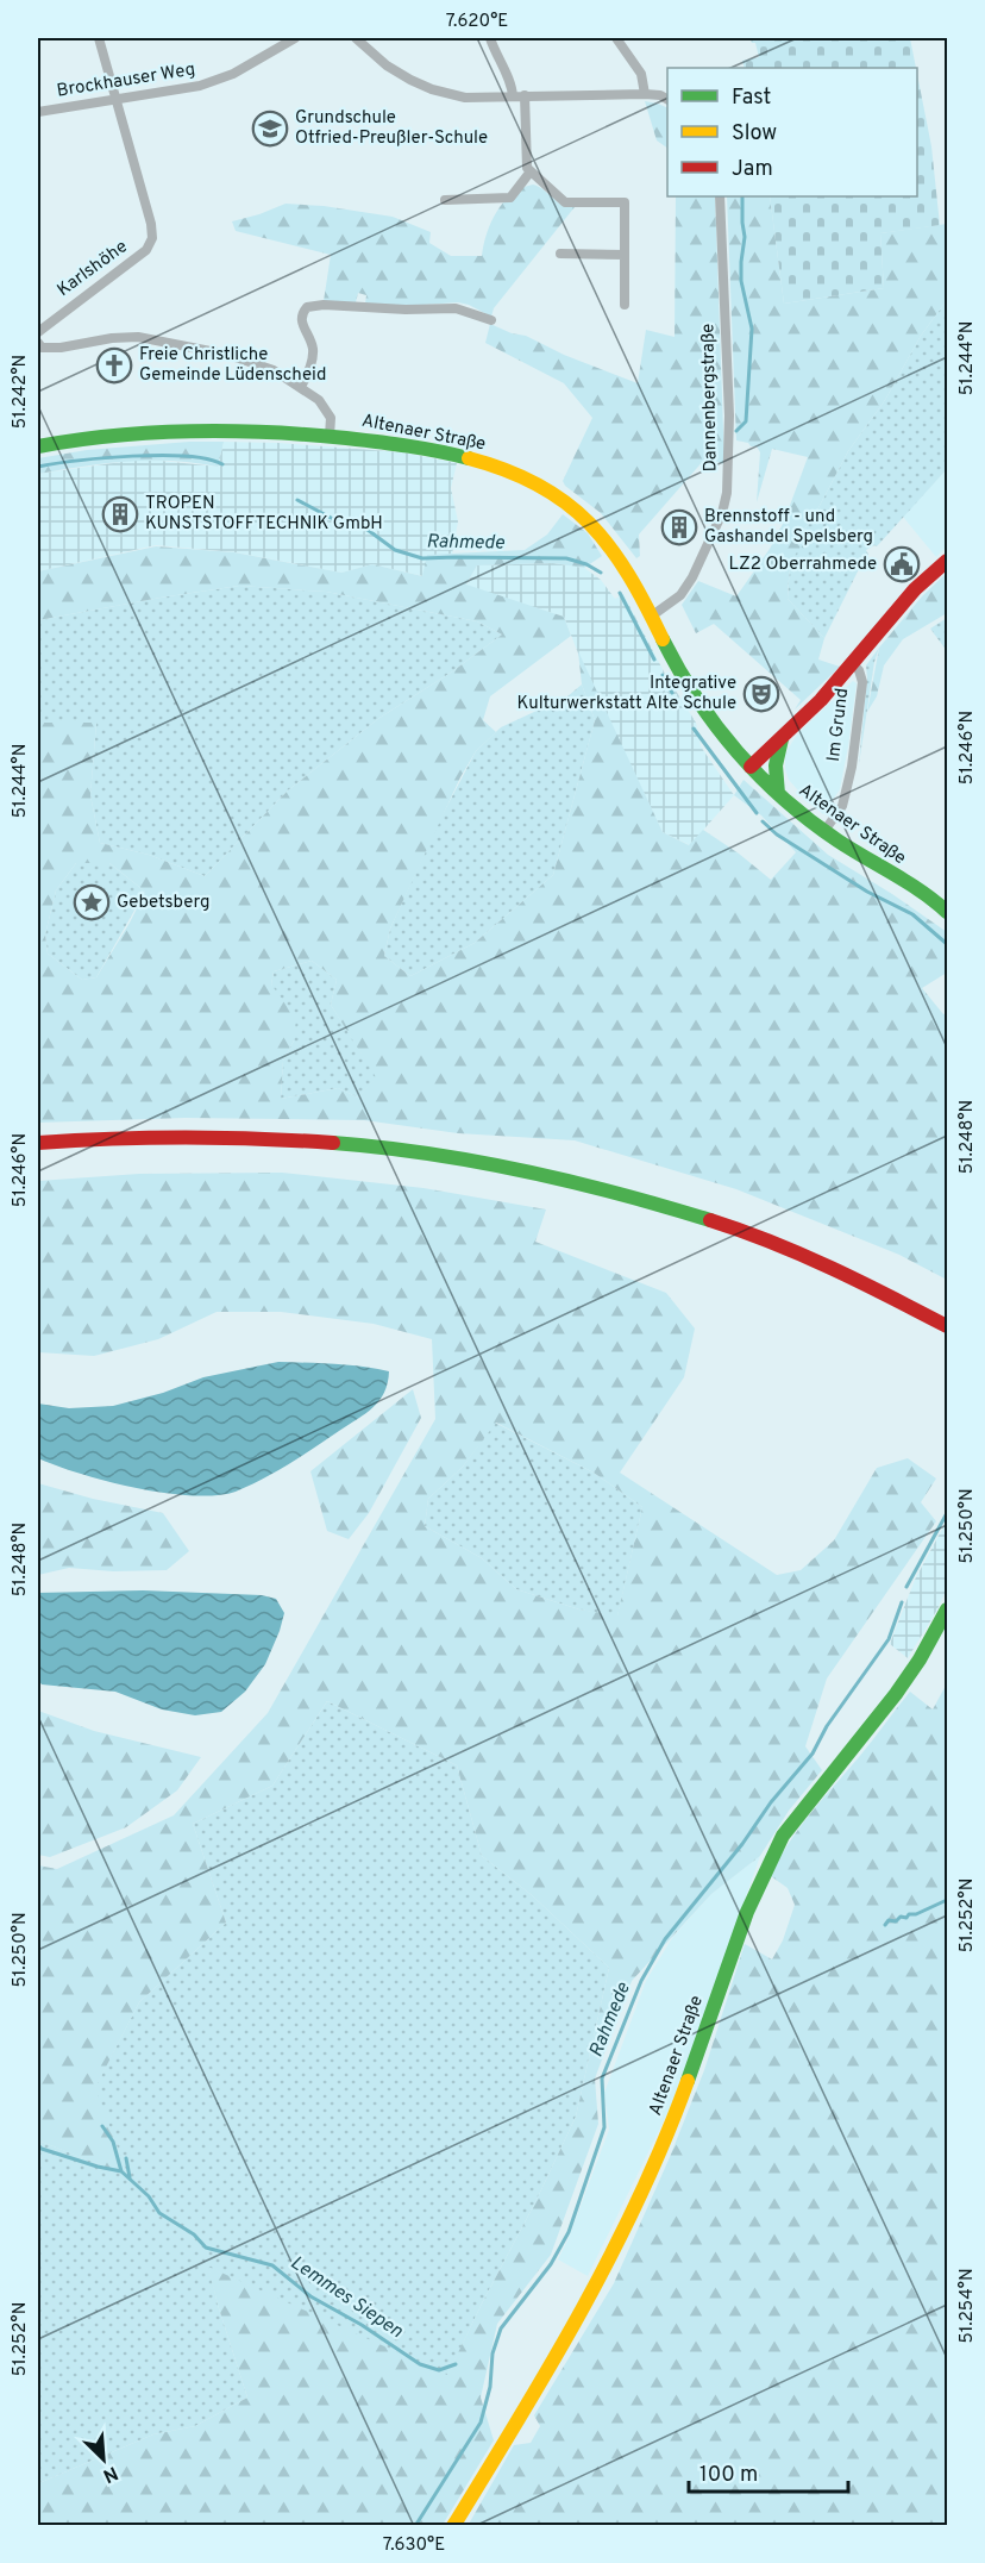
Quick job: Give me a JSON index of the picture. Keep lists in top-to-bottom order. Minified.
{"streets":{"main road":["Altenaer Straße","Im Grund"],"street":["Brockhauser Weg","Karlshöhe","Dannenbergstraße"]},"crossings":[["Brockhauser Weg","Karlshöhe"],["Dannenbergstraße","Altenaer Straße"],["Altenaer Straße","Im Grund"]],"water":["Rahmede","Lemmes Siepen"],"places":{"school or university":["Grundschule Otfried-Preußler-Schule"],"church":["Freie Christliche Gemeinde Lüdenscheid"],"building":["TROPEN KUNSTSTOFFTECHNIK GmbH","Brennstoff - und Gashandel Spelsberg"],"public building":["LZ2 Oberrahmede"],"theatre":["Integrative Kulturwerkstatt Alte Schule"],"place":["Gebetsberg"]},"legend":["Fast","Slow","Jam"],"scale_bar":"100 m","north":"bottom right","coordinates":["7.620°E","51.244°N","51.242°N","51.246°N","51.248°N","51.250°N","51.252°N","51.254°N","7.630°E"]}
